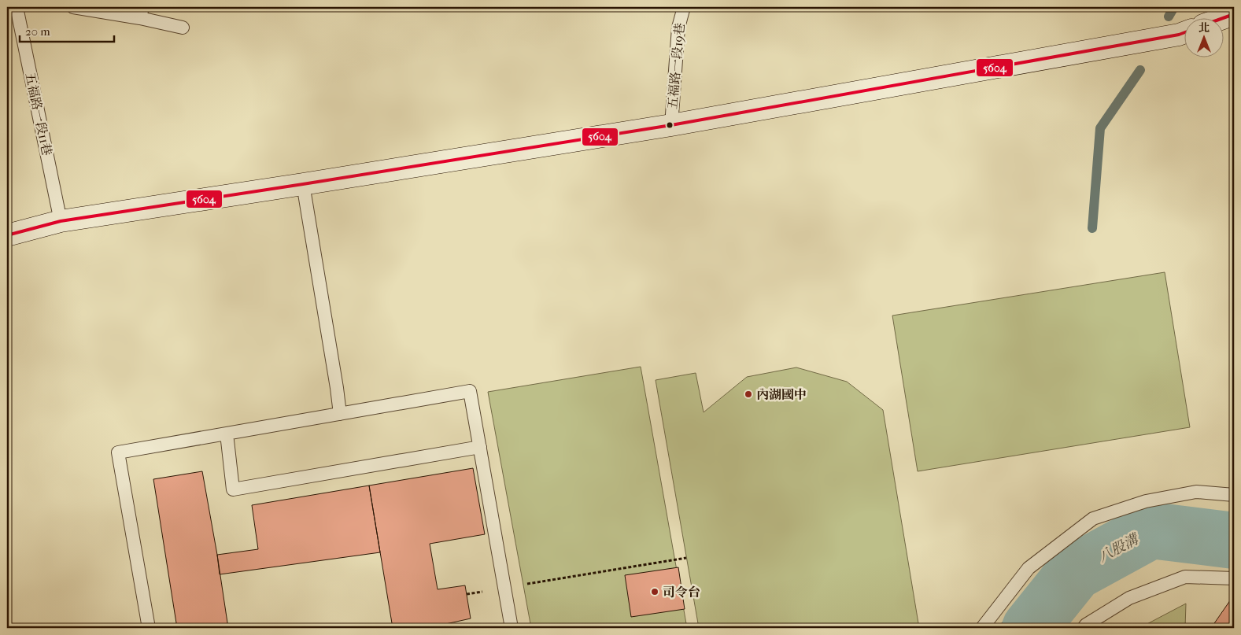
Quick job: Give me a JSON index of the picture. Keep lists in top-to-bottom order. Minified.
{"streets":{"lane":["五福路一段19巷","五福路一段11巷"]},"water":["八股溝"],"places":["內湖國中","司令台"],"lines":["transit line 5604"],"scale_bar":"20 m","north":"top"}
